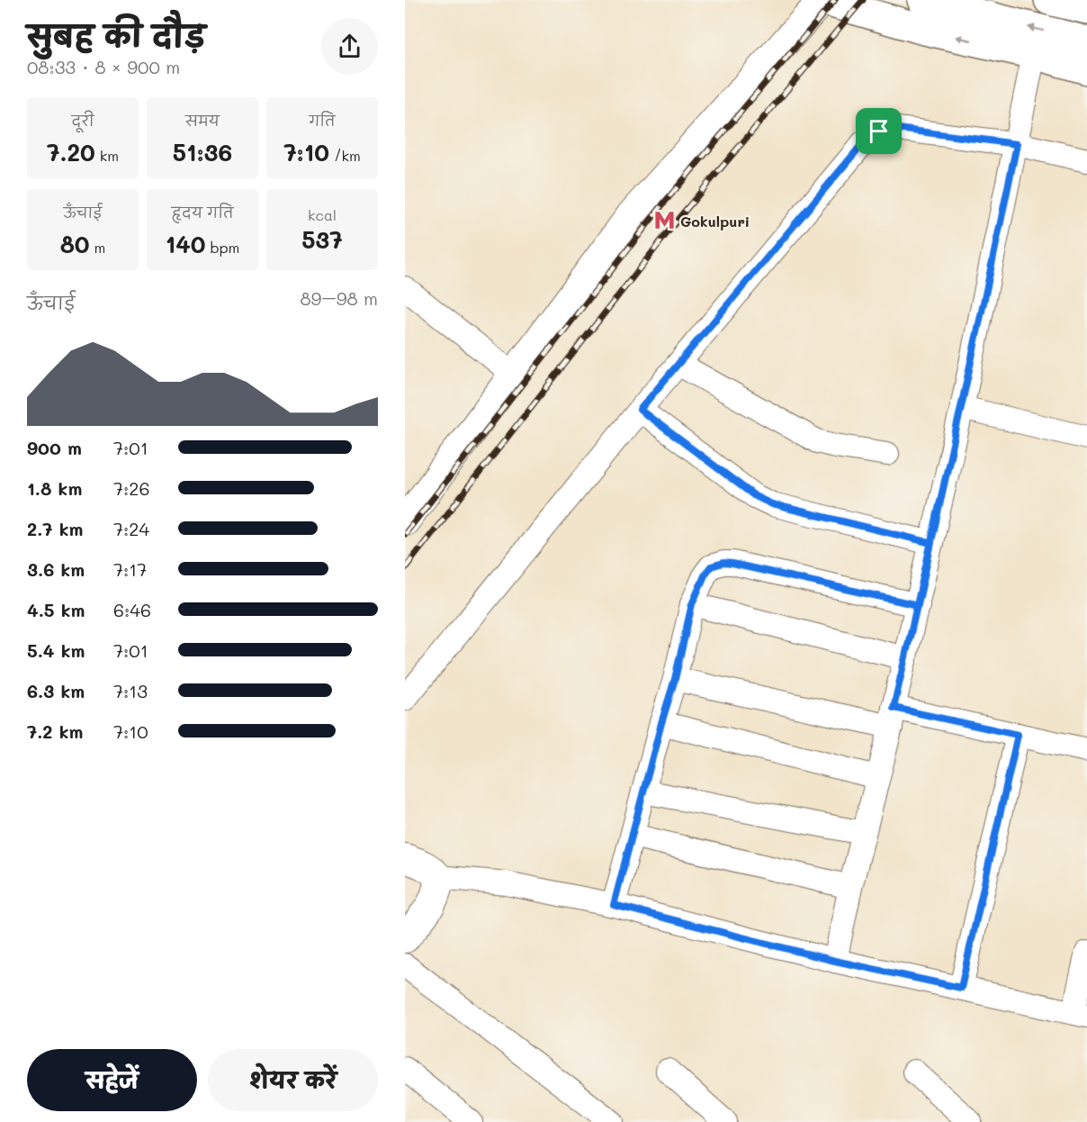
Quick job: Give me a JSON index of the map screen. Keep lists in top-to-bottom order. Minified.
{"places":{"metro station":["Gokulpuri"]},"page":{"heading":["सुबह की दौड़","08:33 · 8 × 900 m"],"stats":[["दूरी","7.20 km"],["समय","51:36"],["गति","7:10 /km"],["ऊँचाई","80 m"],["हृदय गति","140 bpm"],["kcal","537"]],"chart":["ऊँचाई","89–98 m"],"list":[{"name":"900 m","note":"7:01"},{"name":"1.8 km","note":"7:26"},{"name":"2.7 km","note":"7:24"},{"name":"3.6 km","note":"7:17"},{"name":"4.5 km","note":"6:46"},{"name":"5.4 km","note":"7:01"},{"name":"6.3 km","note":"7:13"},{"name":"7.2 km","note":"7:10"}],"buttons":["सहेजें","शेयर करें"]}}
